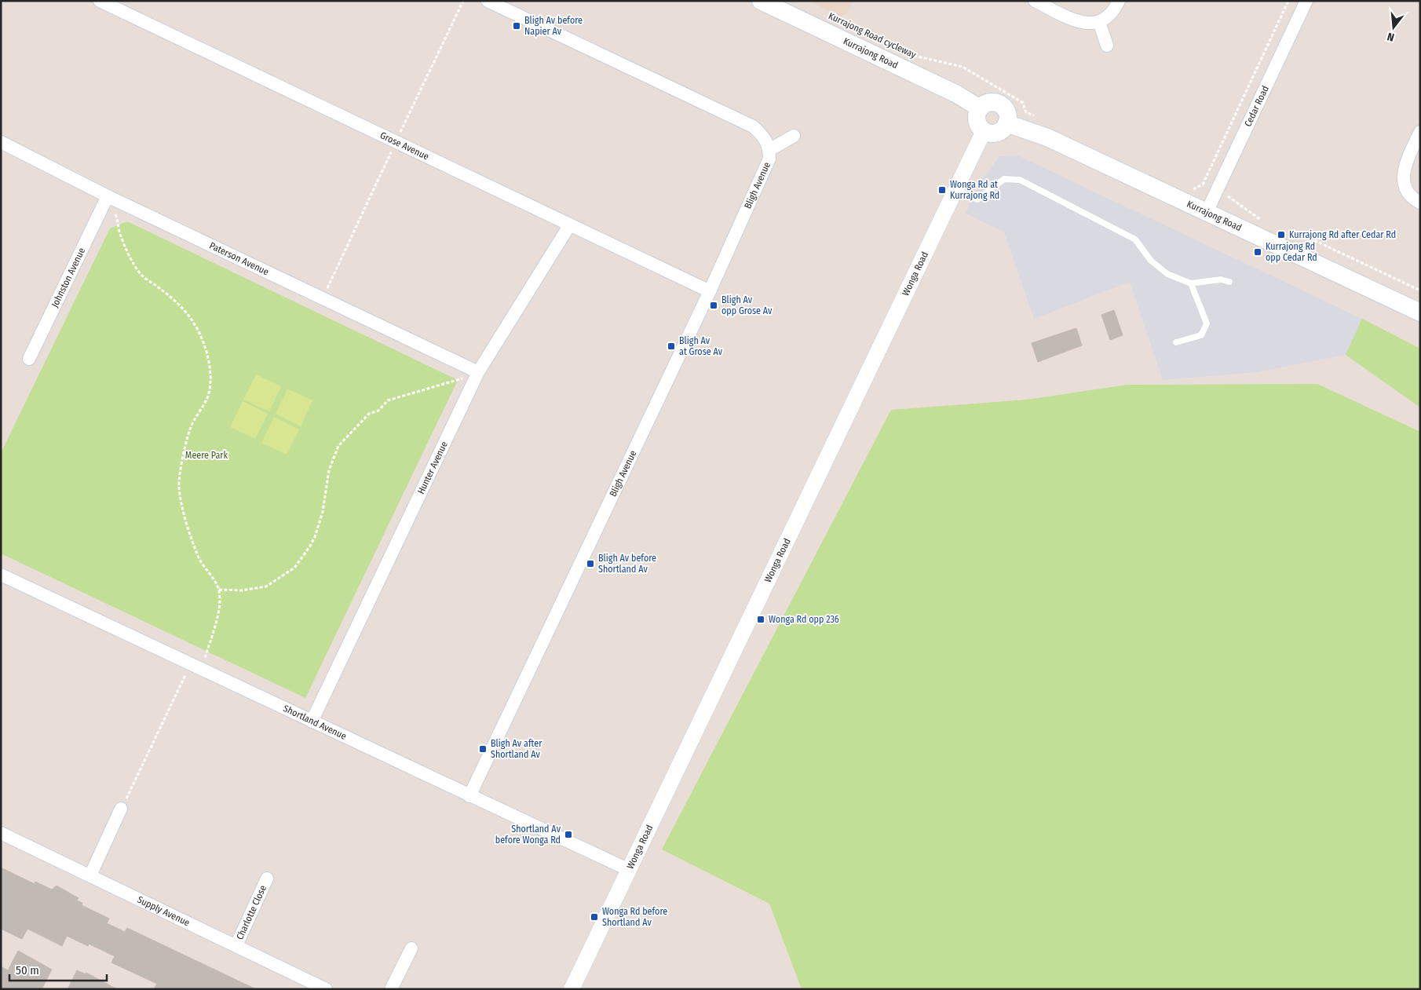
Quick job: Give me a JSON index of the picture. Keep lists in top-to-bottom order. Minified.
{"streets":{"main road":["Kurrajong Road"],"street":["Cedar Road","Grose Avenue","Bligh Avenue","Paterson Avenue","Wonga Road","Johnston Avenue","Hunter Avenue","Shortland Avenue","Supply Avenue","Charlotte Close"],"path":["Kurrajong Road cycleway"]},"crossings":[["Kurrajong Road","Cedar Road"],["Kurrajong Road","Wonga Road"],["Grose Avenue","Bligh Avenue"],["Grose Avenue","Hunter Avenue"],["Bligh Avenue","Shortland Avenue"],["Paterson Avenue","Johnston Avenue"],["Paterson Avenue","Hunter Avenue"],["Wonga Road","Shortland Avenue"],["Hunter Avenue","Shortland Avenue"],["Supply Avenue","Charlotte Close"]],"parks":["Meere Park"],"places":{"transit":["Bligh Av before Napier Av","Wonga Rd at Kurrajong Rd","Kurrajong Rd after Cedar Rd","Kurrajong Rd opp Cedar Rd","Bligh Av opp Grose Av","Bligh Av at Grose Av","Bligh Av before Shortland Av","Wonga Rd opp 236","Bligh Av after Shortland Av","Shortland Av before Wonga Rd","Wonga Rd before Shortland Av"]},"scale_bar":"50 m","north":"bottom"}
